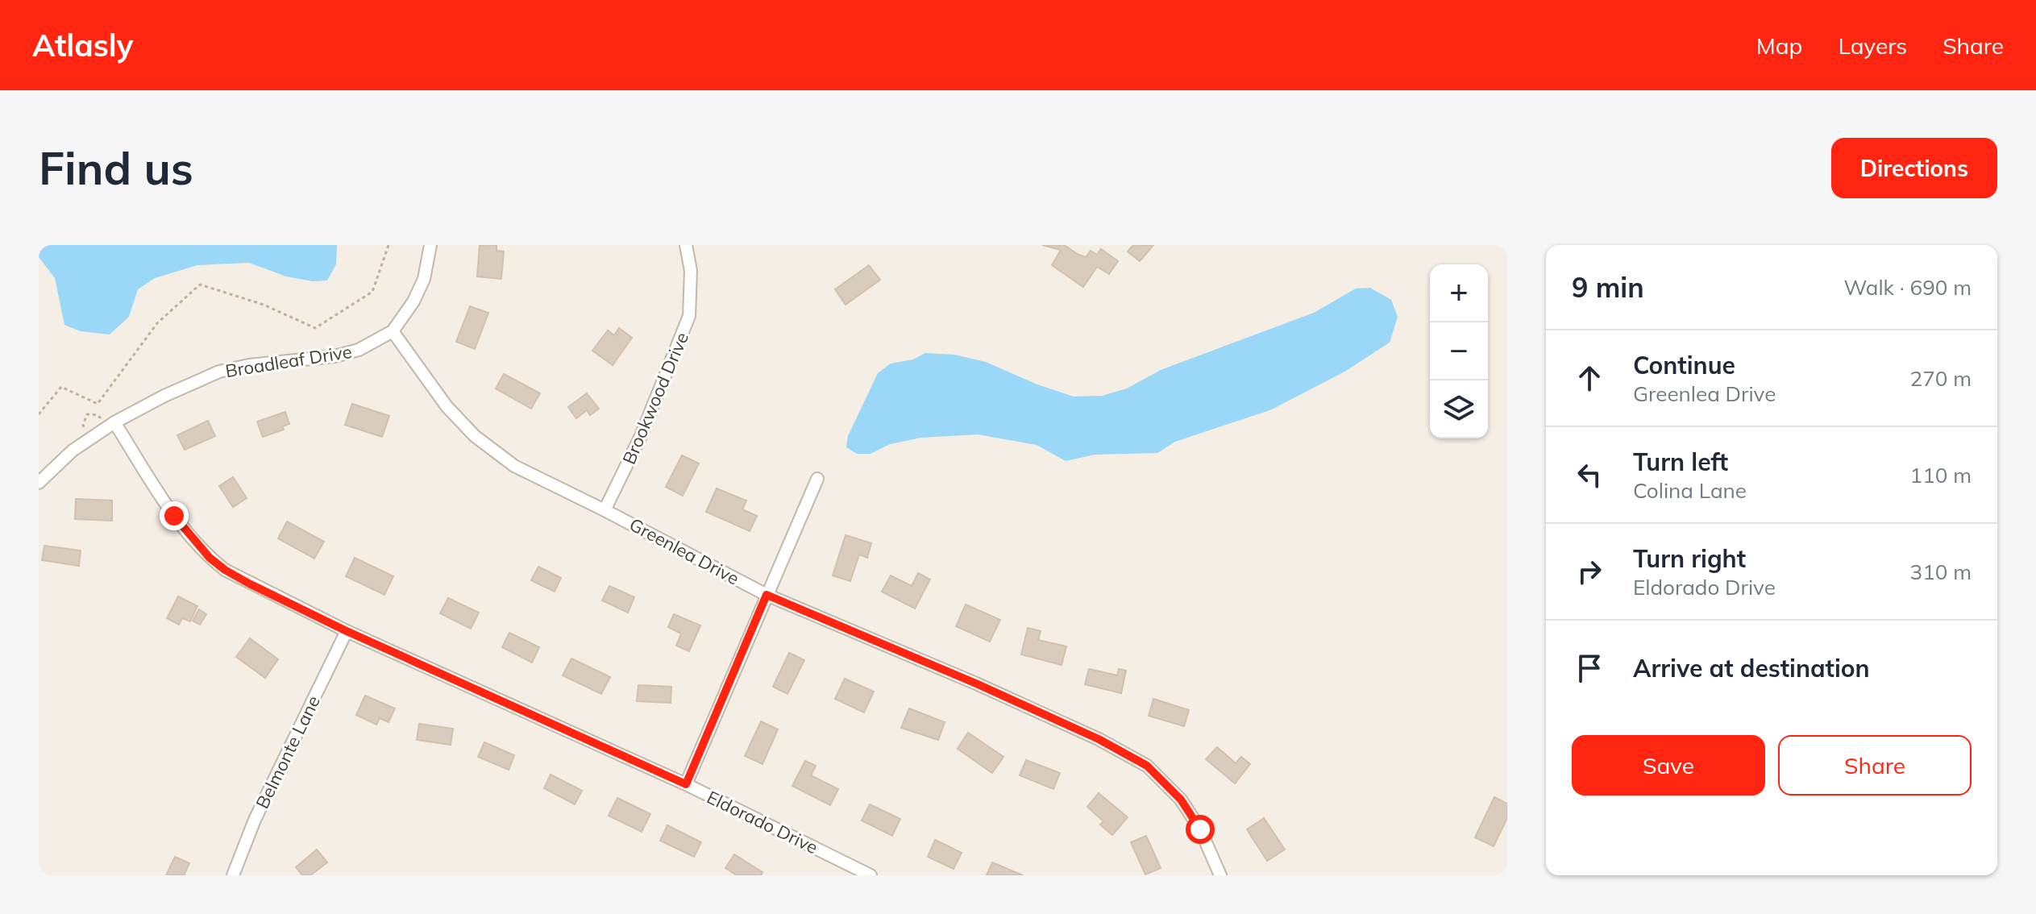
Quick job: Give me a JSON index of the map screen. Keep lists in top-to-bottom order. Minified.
{"streets":{"street":["Broadleaf Drive","Brookwood Drive","Greenlea Drive","Belmonte Lane","Eldorado Drive"]},"crossings":[["Broadleaf Drive","Greenlea Drive"],["Broadleaf Drive","Eldorado Drive"],["Brookwood Drive","Greenlea Drive"],["Belmonte Lane","Eldorado Drive"]],"page":{"header":"Atlasly","nav":["Map","Layers","Share"],"buttons":["Directions",["Save","Share"]],"title":"Find us","heading":["9 min","Walk · 690 m"],"map_buttons":["+","−"],"list":[["Continue","Greenlea Drive","270 m"],["Turn left","Colina Lane","110 m"],["Turn right","Eldorado Drive","310 m"],"Arrive at destination"]}}
